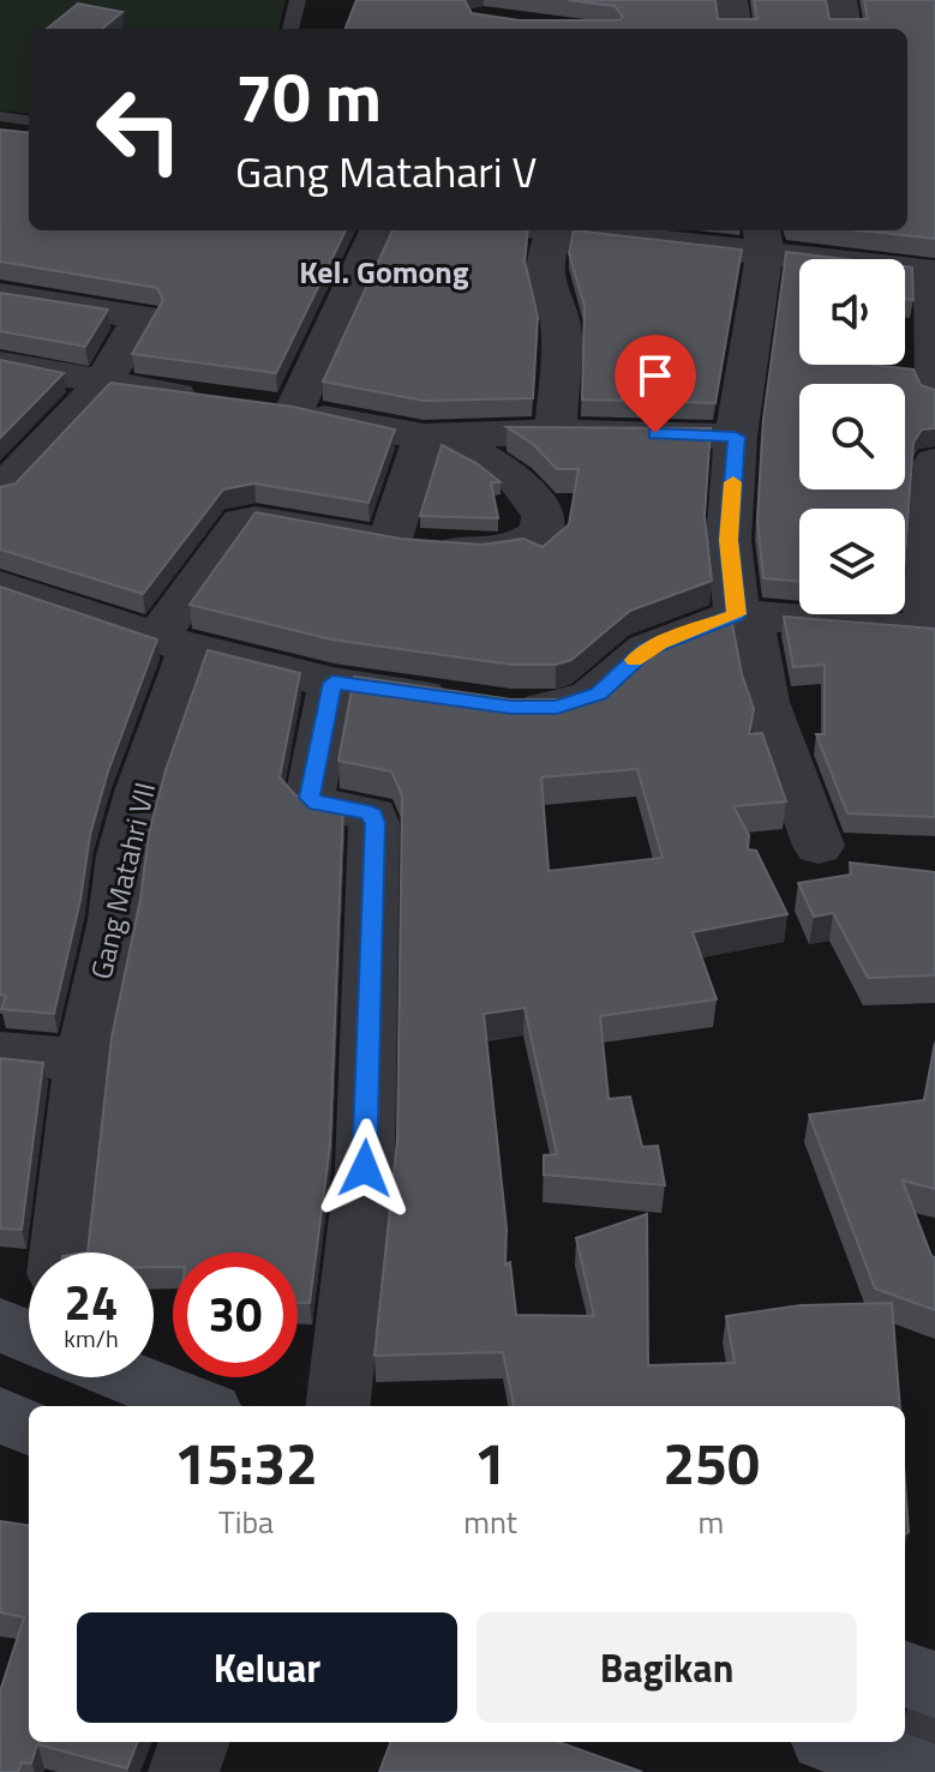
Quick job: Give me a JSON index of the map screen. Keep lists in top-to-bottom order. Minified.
{"streets":{"street":["Gang Matahri VII"]},"districts":["Kel. Gomong"],"page":{"turn":["70 m","Gang Matahari V"],"speed":"24 km/h","limit":"30","eta":["15:32","Tiba","1","mnt","250","m"],"buttons":["Keluar","Bagikan"]}}
